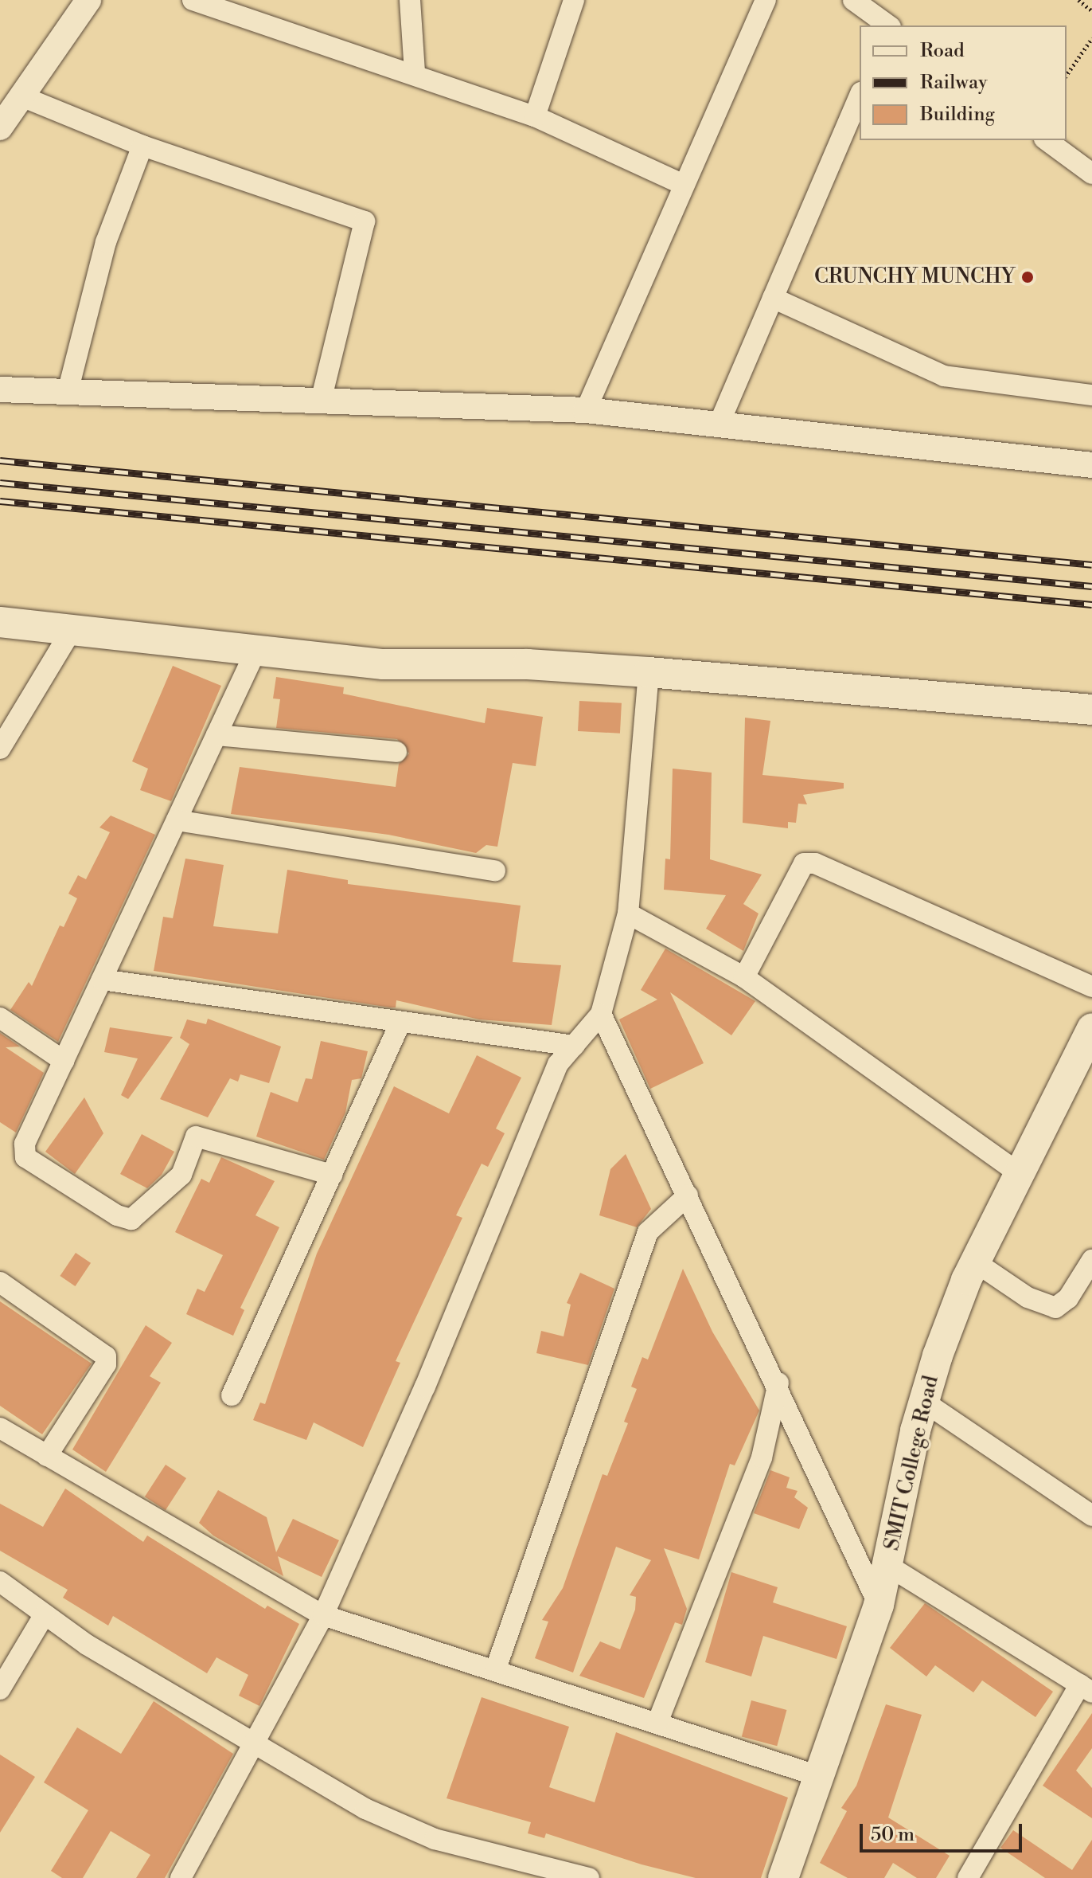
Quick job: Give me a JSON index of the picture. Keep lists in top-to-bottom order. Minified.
{"streets":{"main road":["SMIT College Road"]},"places":["CRUNCHY MUNCHY"],"legend":["Road","Railway","Building"],"scale_bar":"50 m"}
